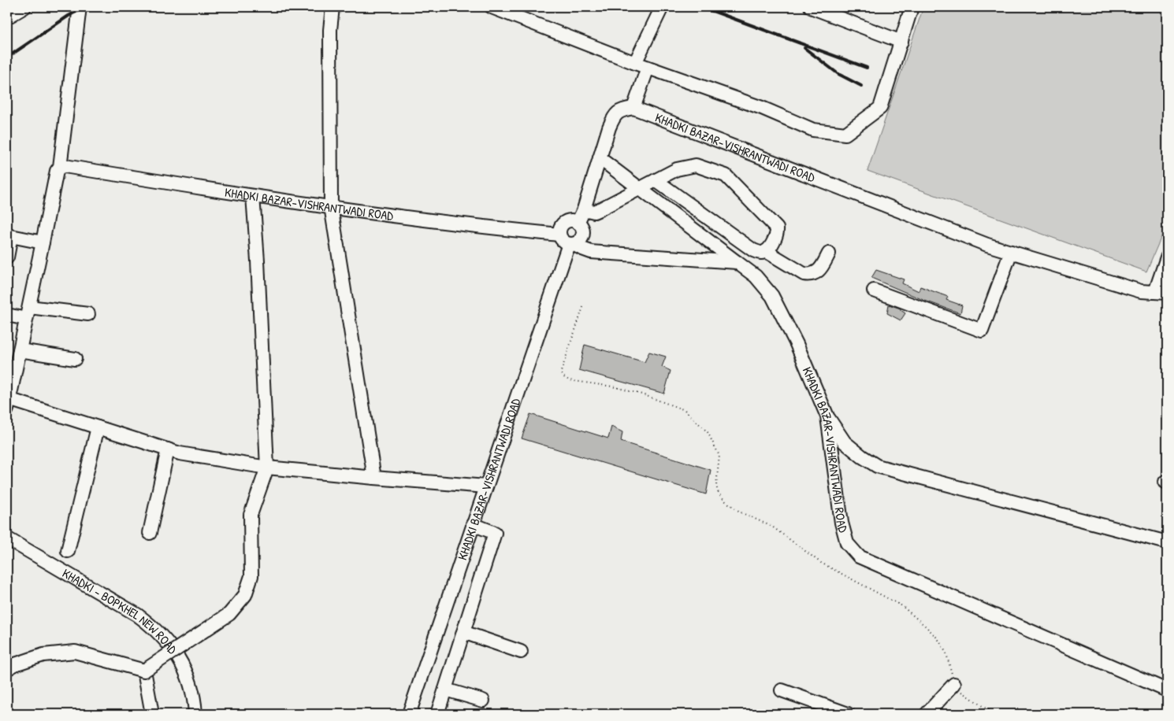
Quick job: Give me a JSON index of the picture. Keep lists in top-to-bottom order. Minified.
{"streets":{"street":["KHADKI BAZAR-VISHRANTWADI ROAD","KHADKI - BOPKHEL NEW ROAD"]}}
